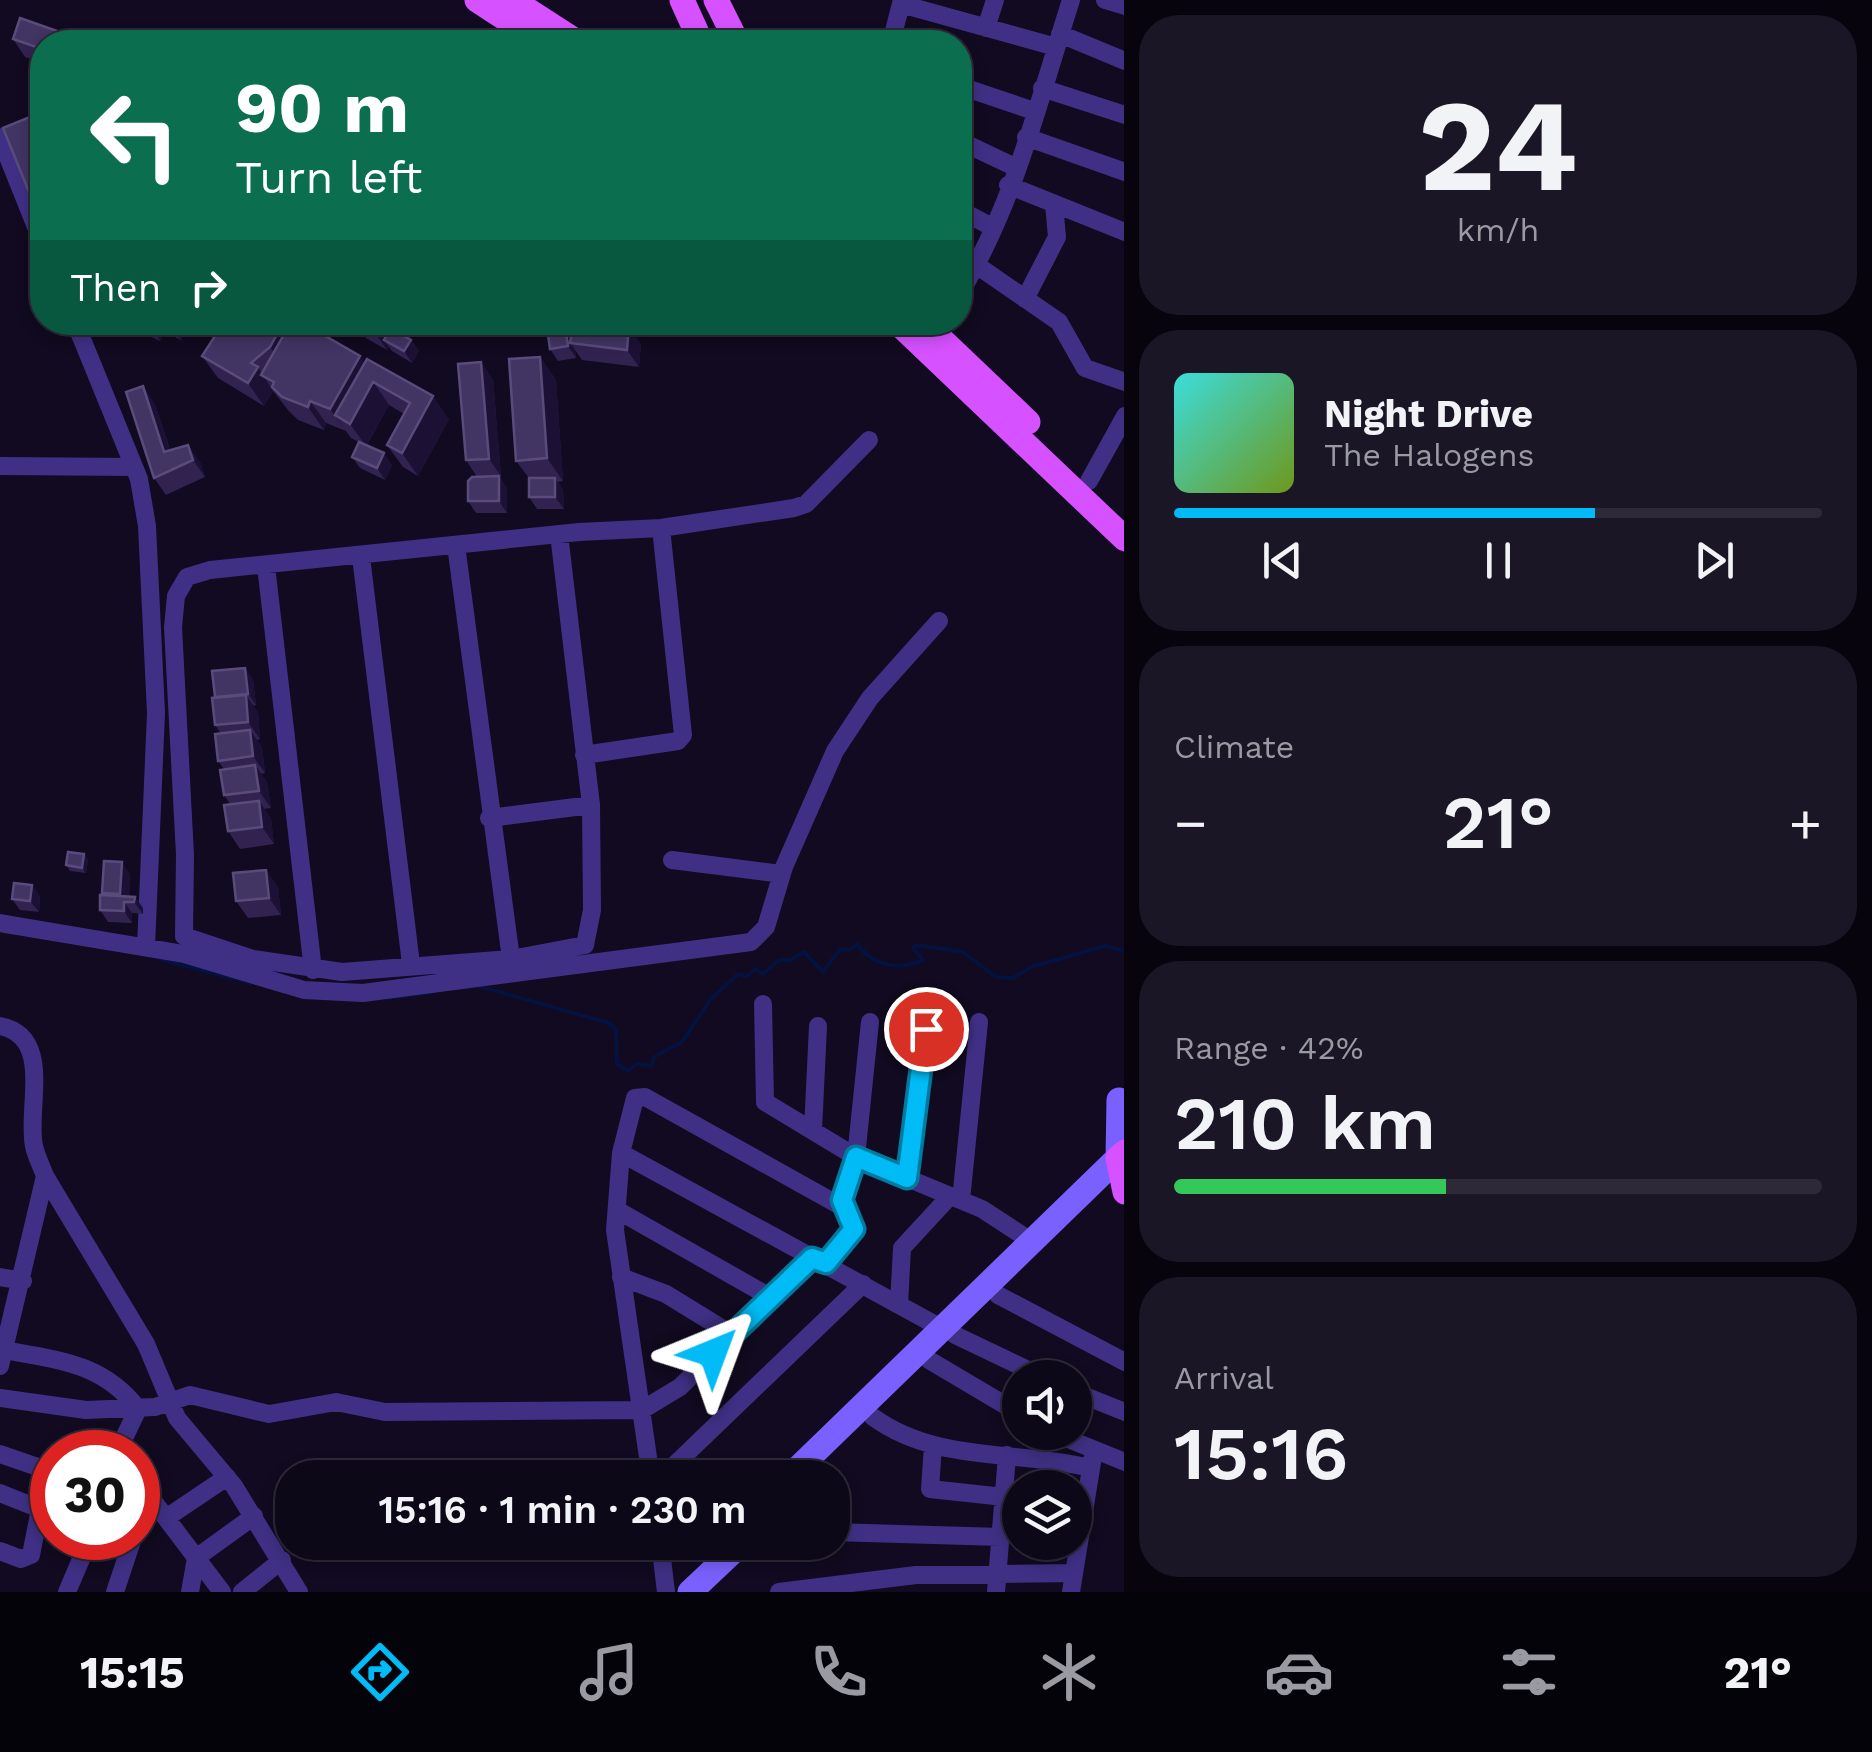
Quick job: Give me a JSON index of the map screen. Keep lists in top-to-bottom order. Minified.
{"page":{"tile":[["24","km/h"],"Climate",["Range · 42%","210 km"],["Arrival","15:16"]],"turn":["90 m","Turn left"],"then":"Then","song":["Night Drive","The Halogens"],"heat":["−","21°","+"],"limit":"30","trip":"15:16 · 1 min · 230 m","tabs":["15:15","21°"]}}
